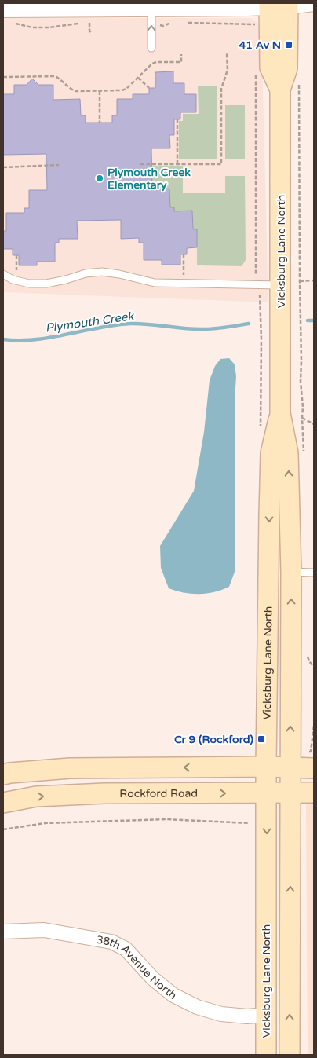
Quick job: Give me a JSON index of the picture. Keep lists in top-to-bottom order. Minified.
{"streets":{"main road":["Vicksburg Lane North","Rockford Road"],"street":["38th Avenue North"]},"crossings":[["Vicksburg Lane North","Rockford Road"],["Vicksburg Lane North","38th Avenue North"]],"water":["Plymouth Creek"],"places":{"transit":["41 Av N","Cr 9 (Rockford)"],"other":["Plymouth Creek Elementary"]}}
